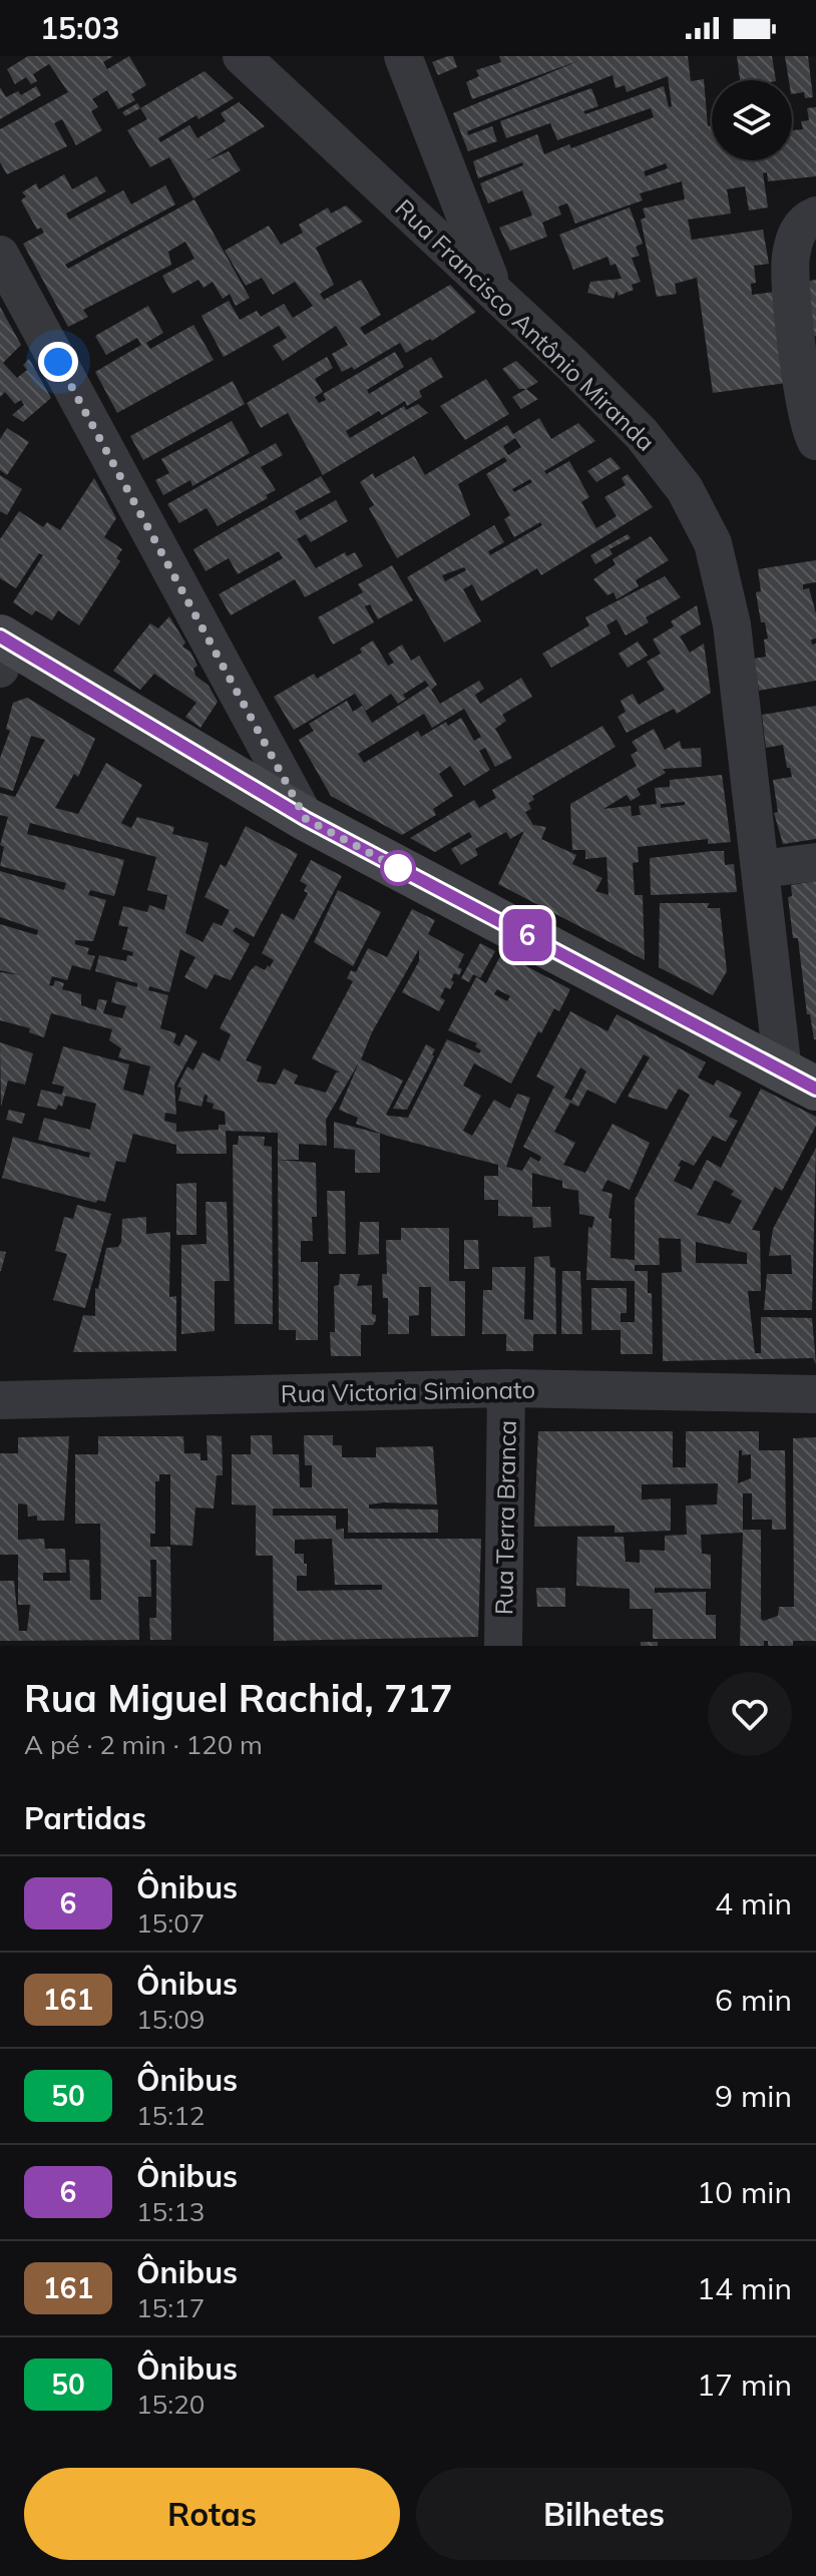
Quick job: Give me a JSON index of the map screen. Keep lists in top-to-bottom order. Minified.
{"streets":{"street":["Rua Francisco Antônio Miranda","Rua Victoria Simionato","Rua Terra Branca"]},"crossings":[["Rua Victoria Simionato","Rua Terra Branca"]],"lines":["bus line 6"],"page":{"status":"15:03","on_map":"6","heading":[["Rua Miguel Rachid, 717","A pé · 2 min · 120 m"],"Partidas"],"list":[{"mark":"6","name":"Ônibus","note":"15:07","value":"4 min"},{"mark":"161","name":"Ônibus","note":"15:09","value":"6 min"},{"mark":"50","name":"Ônibus","note":"15:12","value":"9 min"},{"mark":"6","name":"Ônibus","note":"15:13","value":"10 min"},{"mark":"161","name":"Ônibus","note":"15:17","value":"14 min"},{"mark":"50","name":"Ônibus","note":"15:20","value":"17 min"}],"buttons":["Rotas","Bilhetes"]}}
